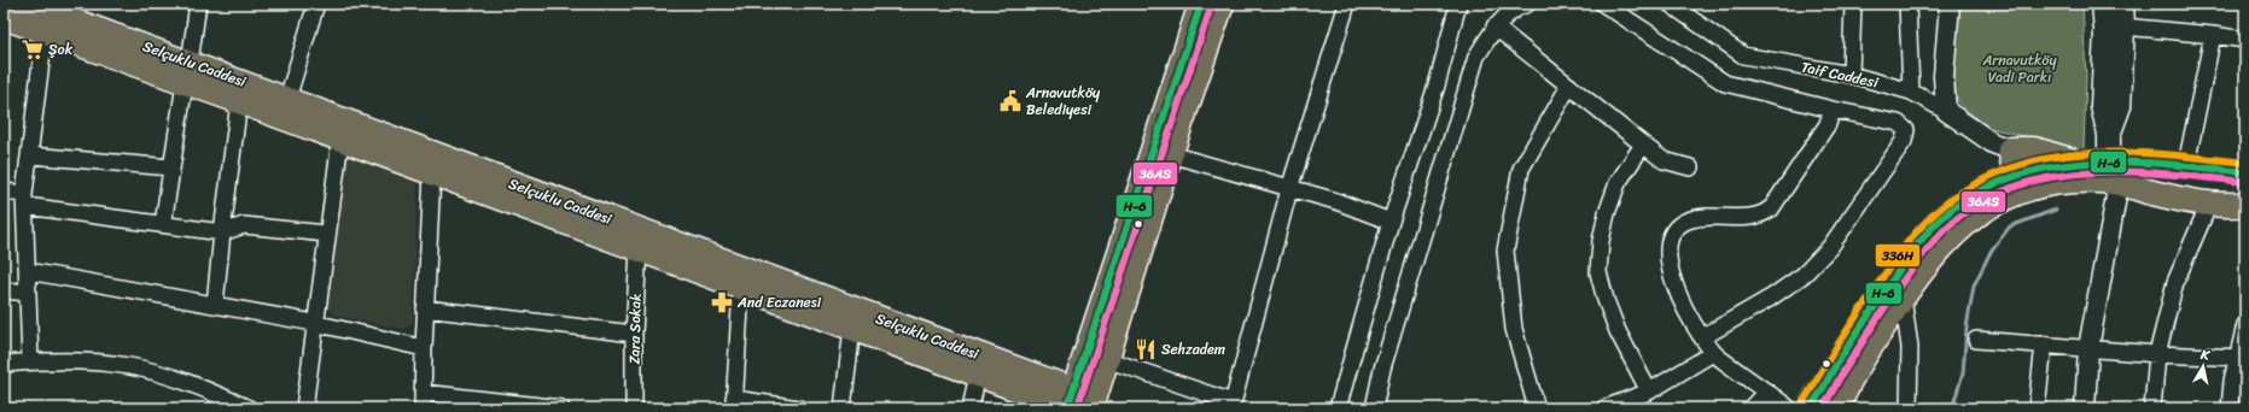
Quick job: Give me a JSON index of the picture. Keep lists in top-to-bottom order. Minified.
{"streets":{"main road":["Selçuklu Caddesi"],"street":["Taif Caddesi","Zara Sokak"]},"crossings":[["Selçuklu Caddesi","Zara Sokak"]],"parks":["Arnavutköy Vadi Parkı"],"places":{"supermarket":["Şok"],"public building":["Arnavutköy Belediyesi"],"pharmacy":["And Eczanesi"],"restaurant":["Sehzadem"]},"lines":["transit line H-6","transit line 36AS","transit line 336H"],"north":"top"}
